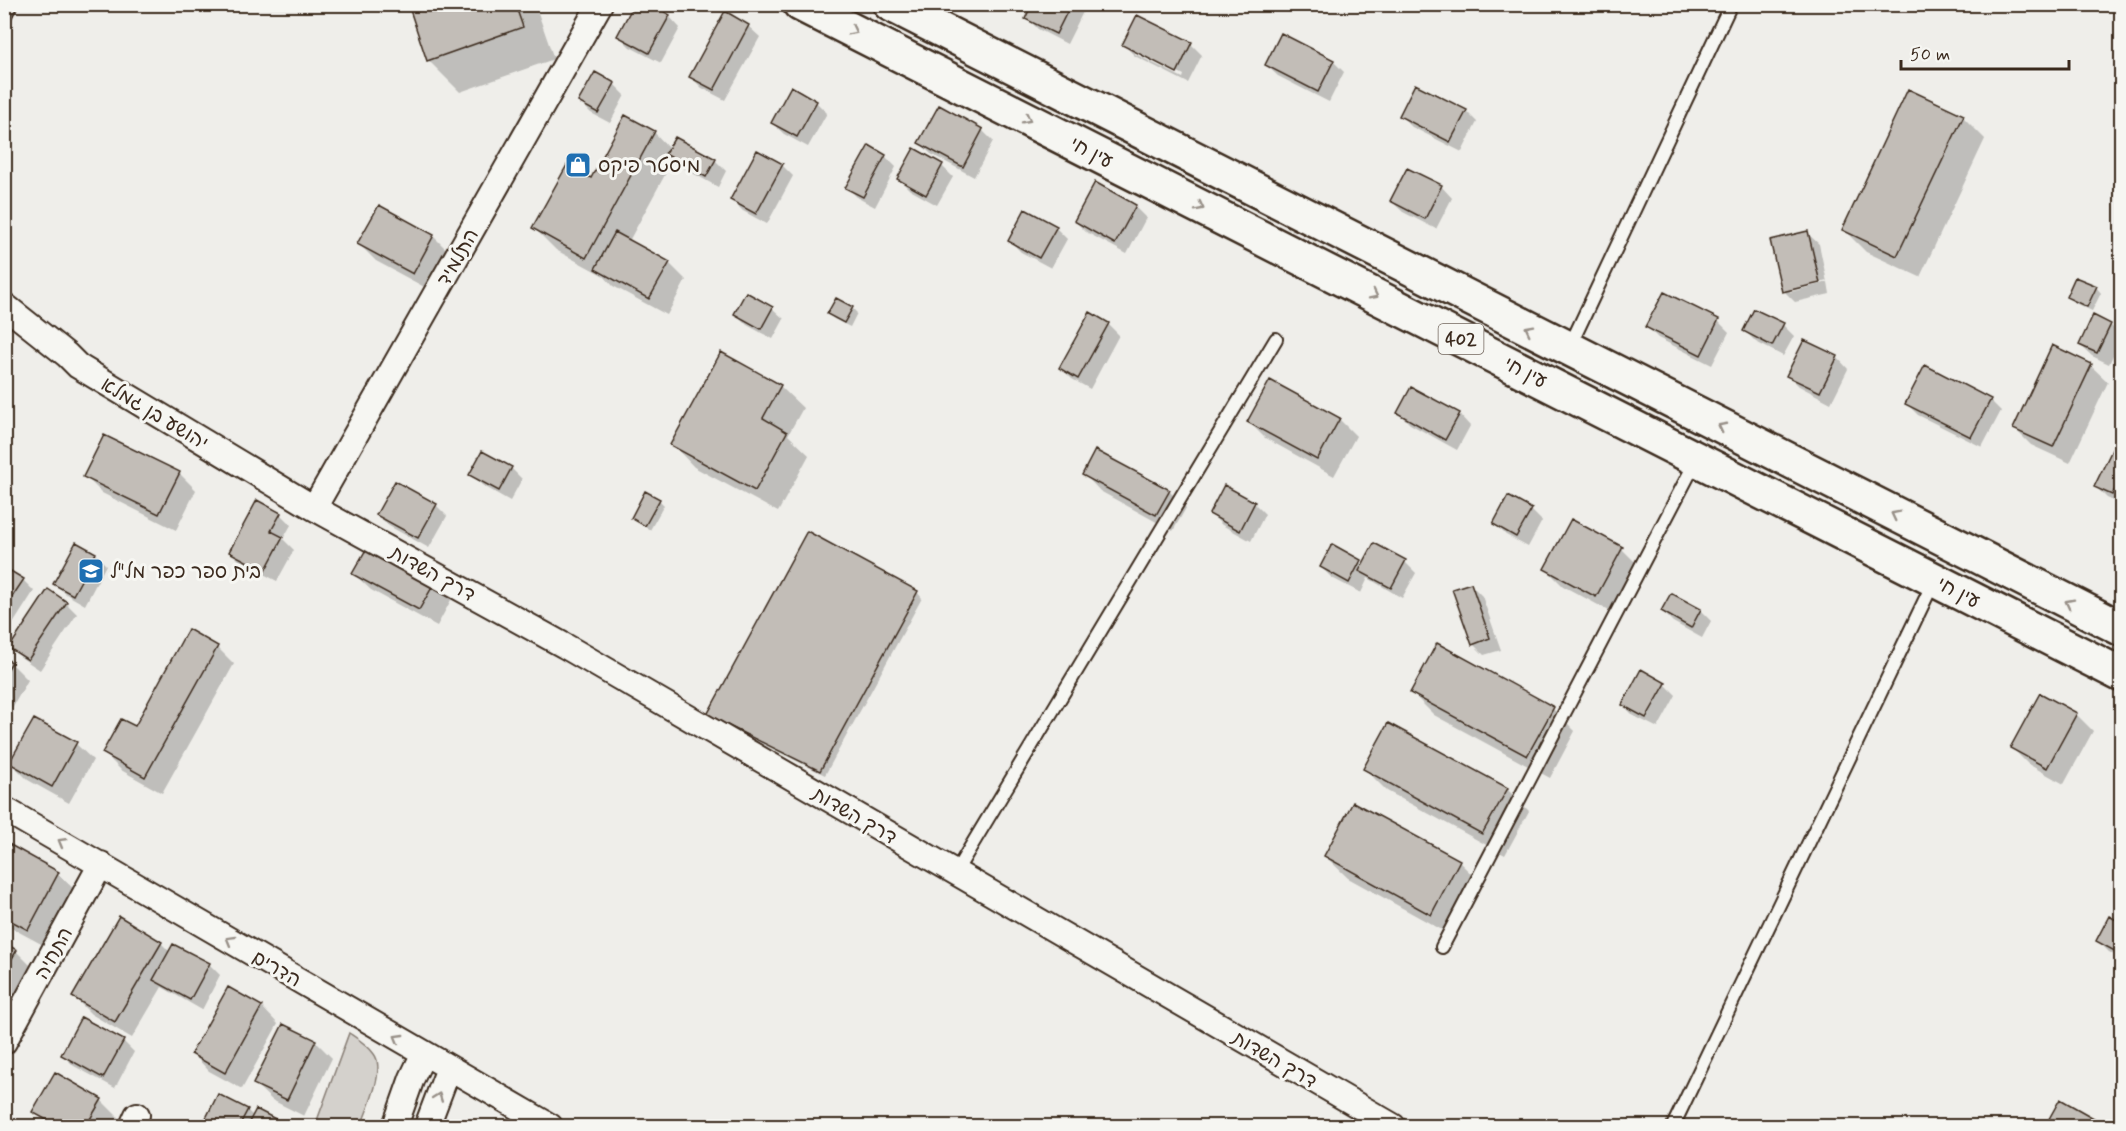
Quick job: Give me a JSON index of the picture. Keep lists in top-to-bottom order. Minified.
{"streets":{"main road":["עין חי","402"],"street":["התלמיד","יהושע בן גמלא","דרך השדות","התחיה","הדרים"]},"crossings":[["התלמיד","יהושע בן גמלא"],["התלמיד","דרך השדות"],["יהושע בן גמלא","דרך השדות"],["התחיה","הדרים"]],"one_way":["הדרים"],"places":{"shop":["מיסטר פיקס"],"school or university":["בית ספר כפר מל\"ל"]},"scale_bar":"50 m"}
